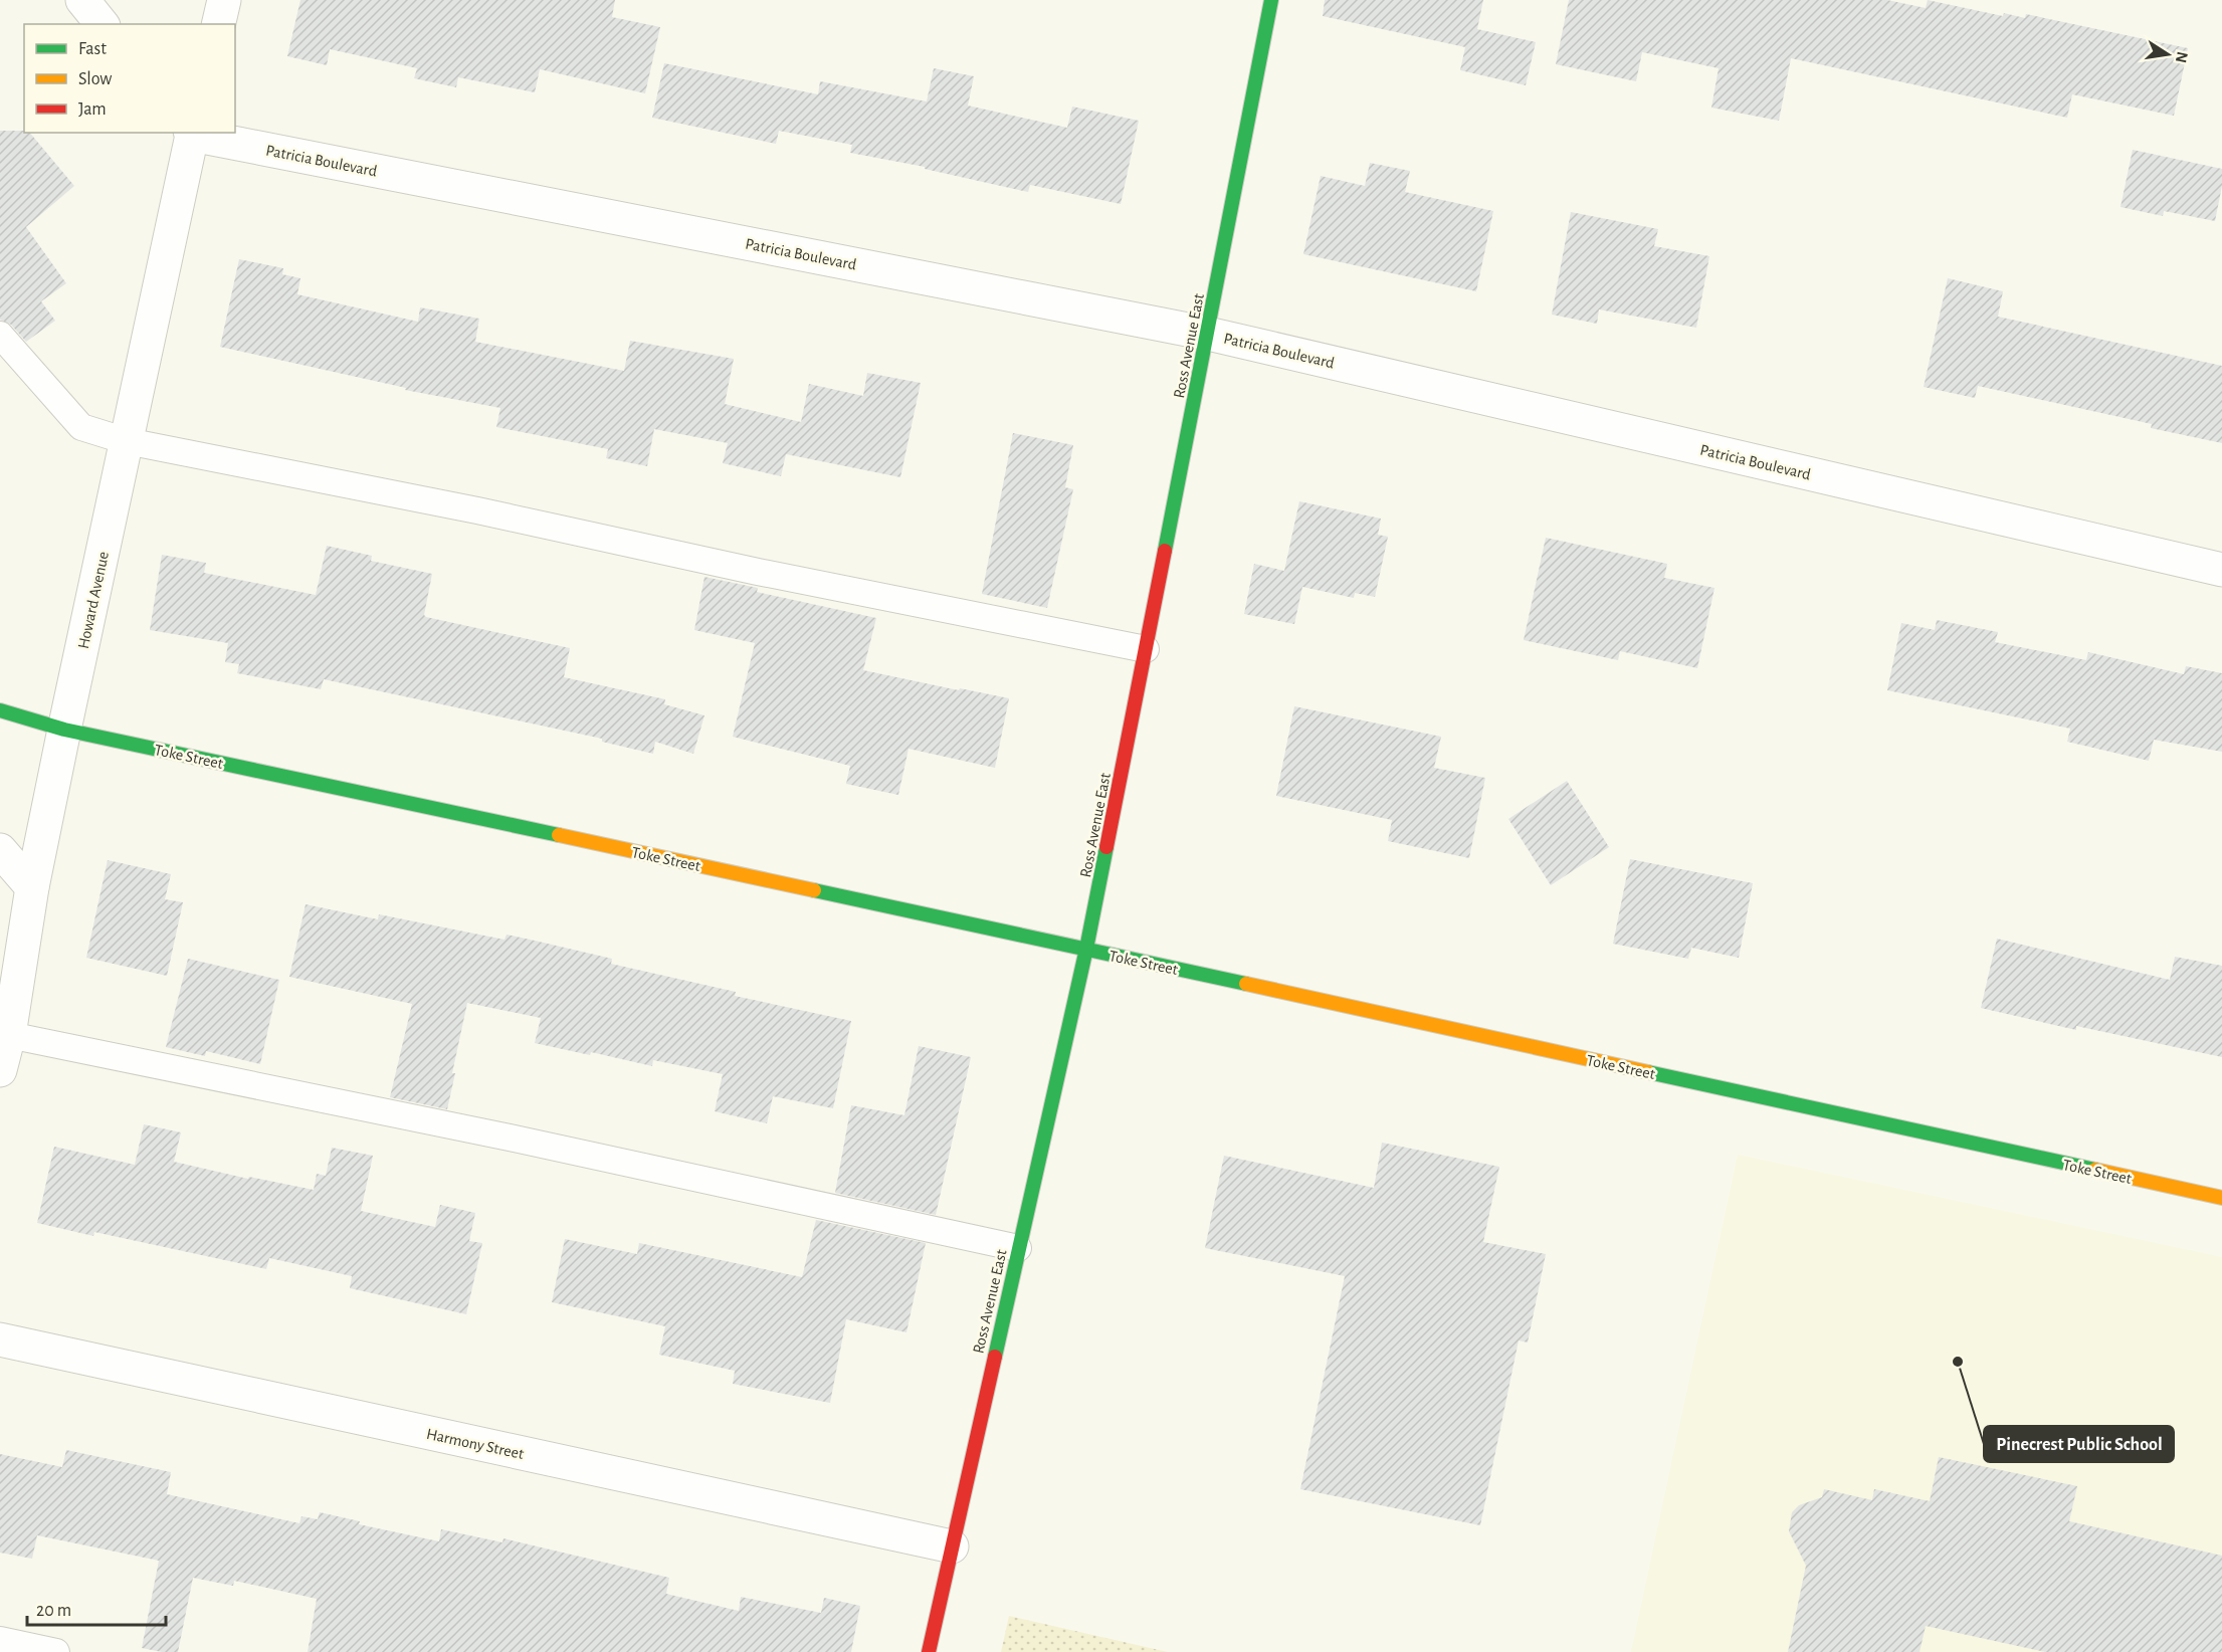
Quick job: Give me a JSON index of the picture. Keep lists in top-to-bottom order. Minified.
{"streets":{"street":["Patricia Boulevard","Ross Avenue East","Howard Avenue","Toke Street","Harmony Street"]},"crossings":[["Patricia Boulevard","Ross Avenue East"],["Patricia Boulevard","Howard Avenue"],["Ross Avenue East","Toke Street"],["Ross Avenue East","Harmony Street"],["Howard Avenue","Toke Street"]],"places":["Pinecrest Public School"],"legend":["Fast","Slow","Jam"],"scale_bar":"20 m","north":"right"}
